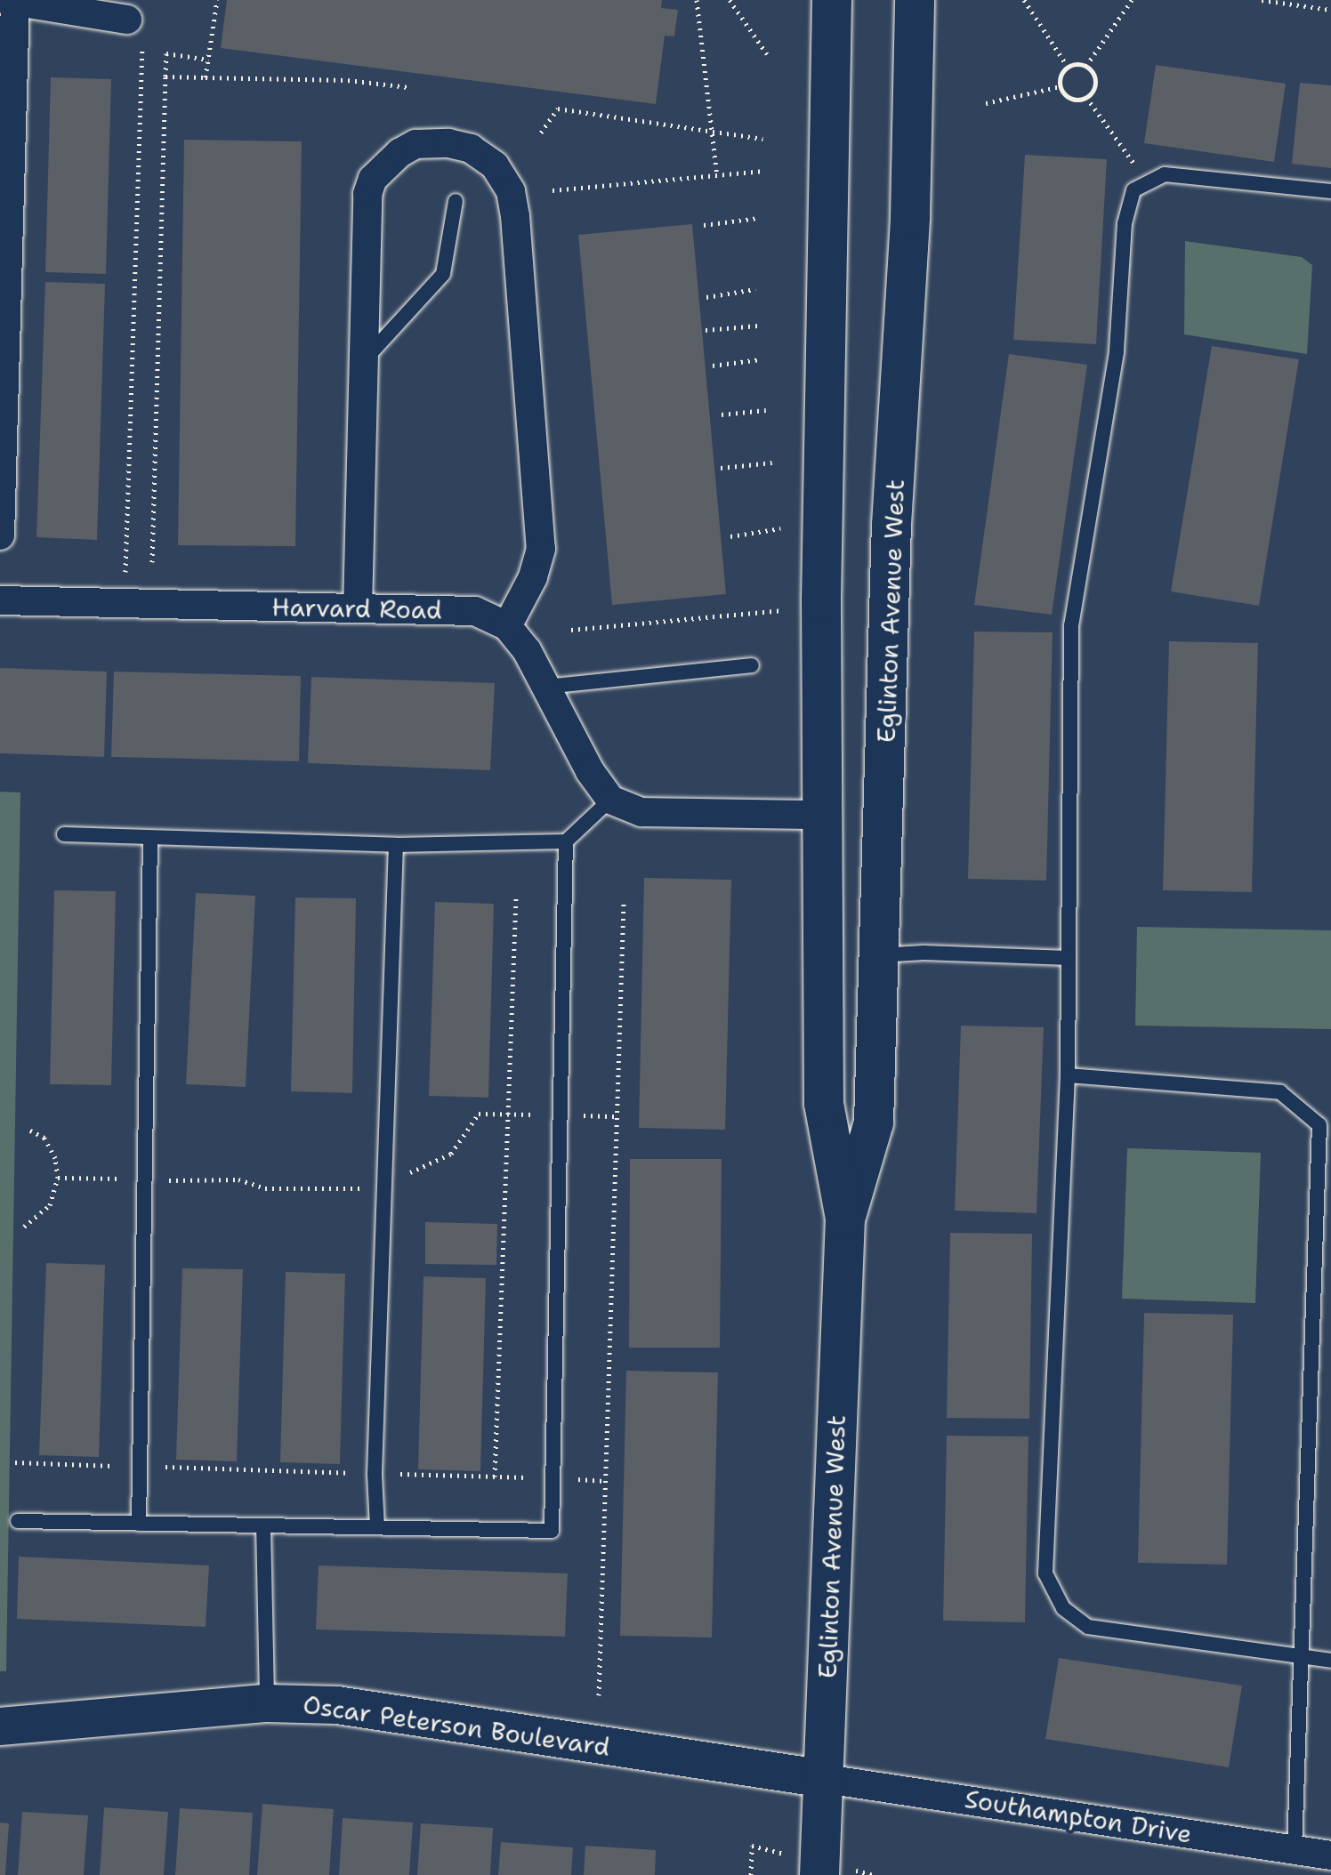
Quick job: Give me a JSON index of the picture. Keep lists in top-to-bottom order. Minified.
{"streets":{"main road":["Eglinton Avenue West"],"street":["Harvard Road","Oscar Peterson Boulevard","Southampton Drive"]},"crossings":[["Eglinton Avenue West","Oscar Peterson Boulevard"],["Eglinton Avenue West","Southampton Drive"],["Oscar Peterson Boulevard","Southampton Drive"]]}
